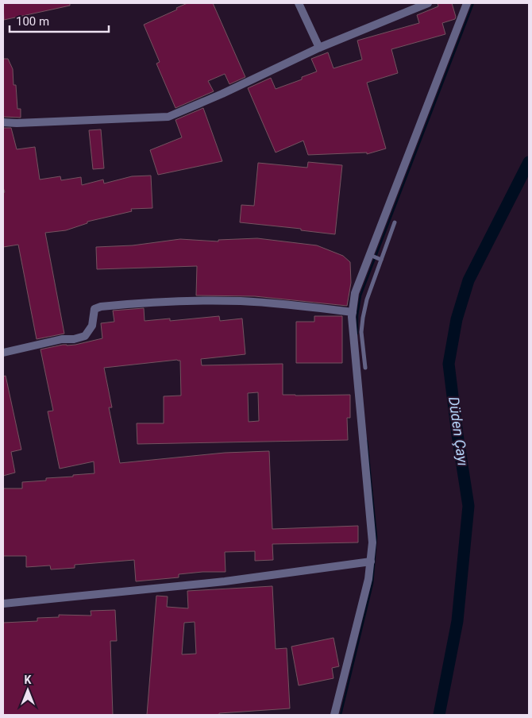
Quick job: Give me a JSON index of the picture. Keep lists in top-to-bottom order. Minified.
{"water":["Düden Çayı"],"scale_bar":"100 m","north":"top"}
